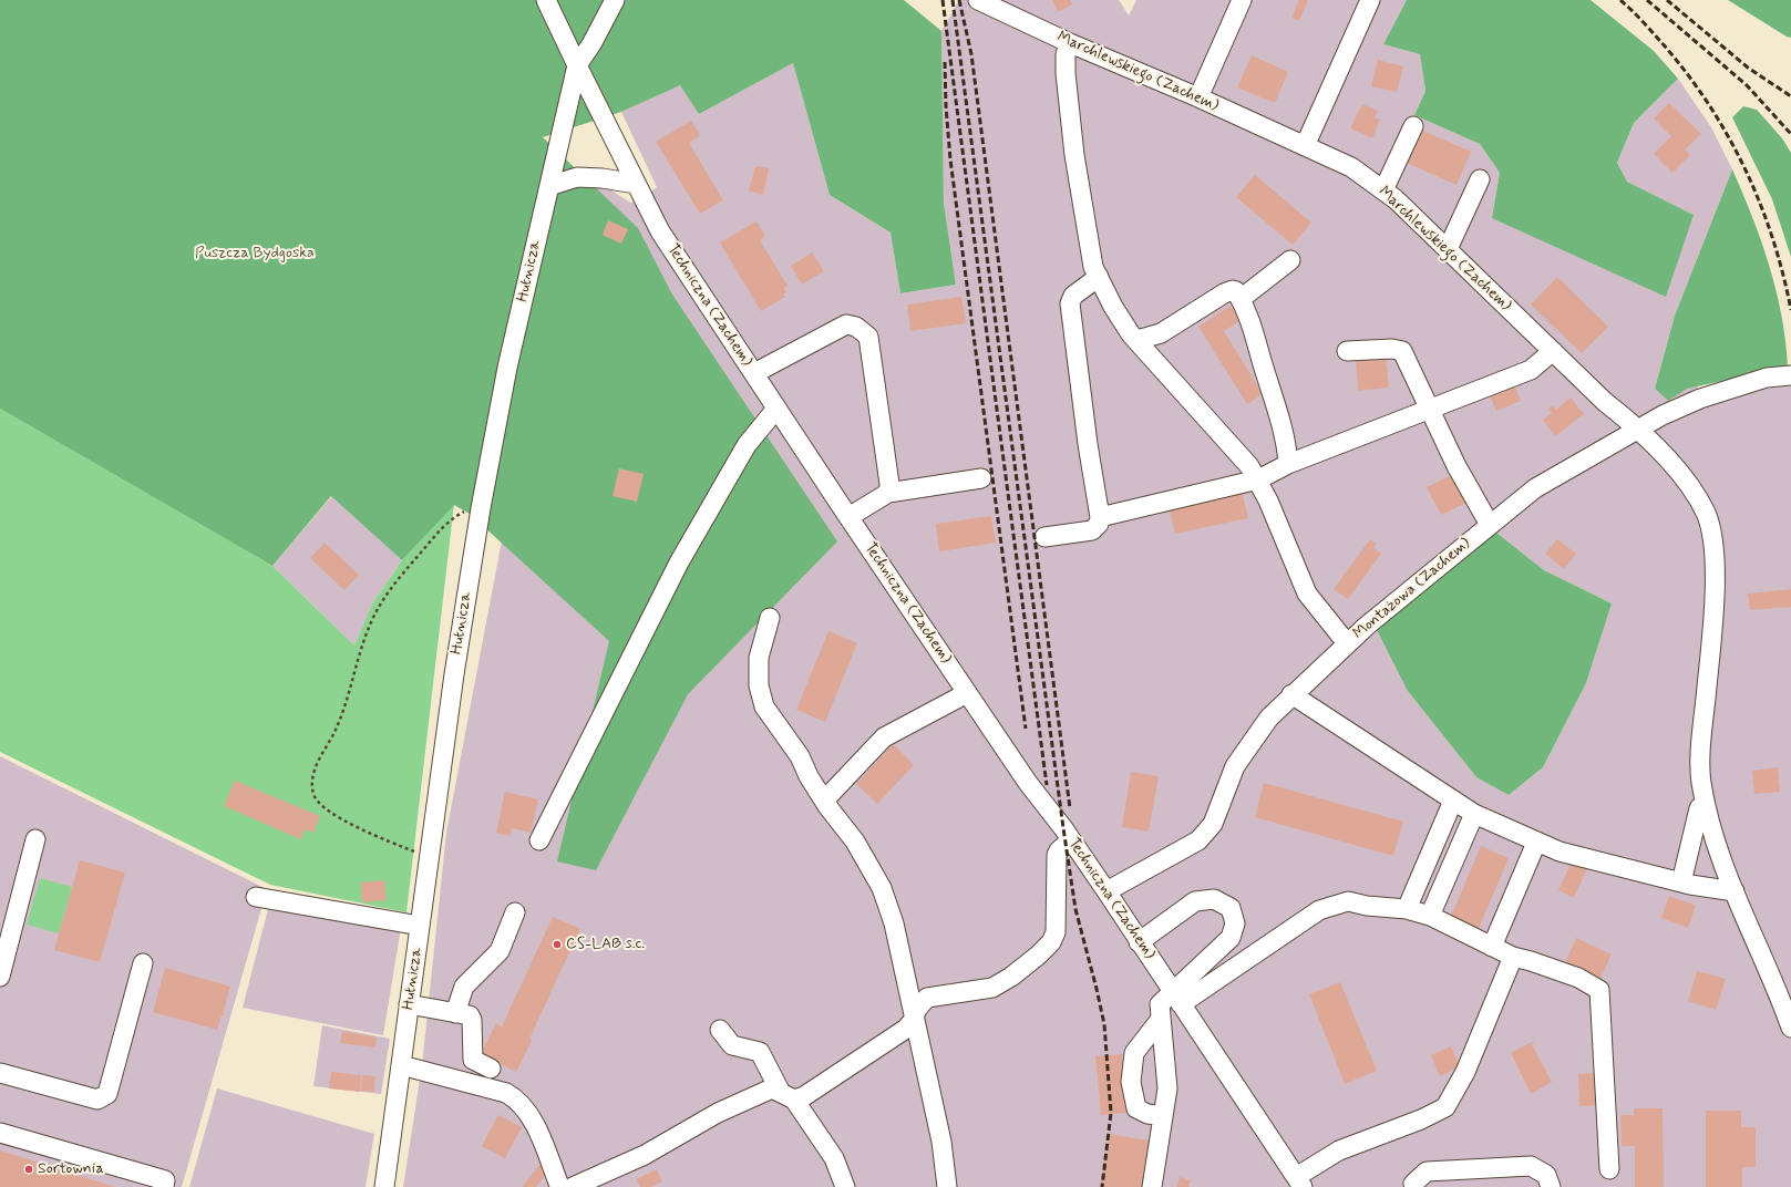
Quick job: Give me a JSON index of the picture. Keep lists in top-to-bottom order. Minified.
{"streets":{"street":["Marchlewskiego (Zachem)","Hutnicza","Techniczna (Zachem)","Montażowa (Zachem)"]},"crossings":[["Marchlewskiego (Zachem)","Montażowa (Zachem)"],["Hutnicza","Techniczna (Zachem)"],["Techniczna (Zachem)","Montażowa (Zachem)"]],"parks":["Puszcza Bydgoska"],"places":["CS-LAB s.c.","Sortownia"]}
